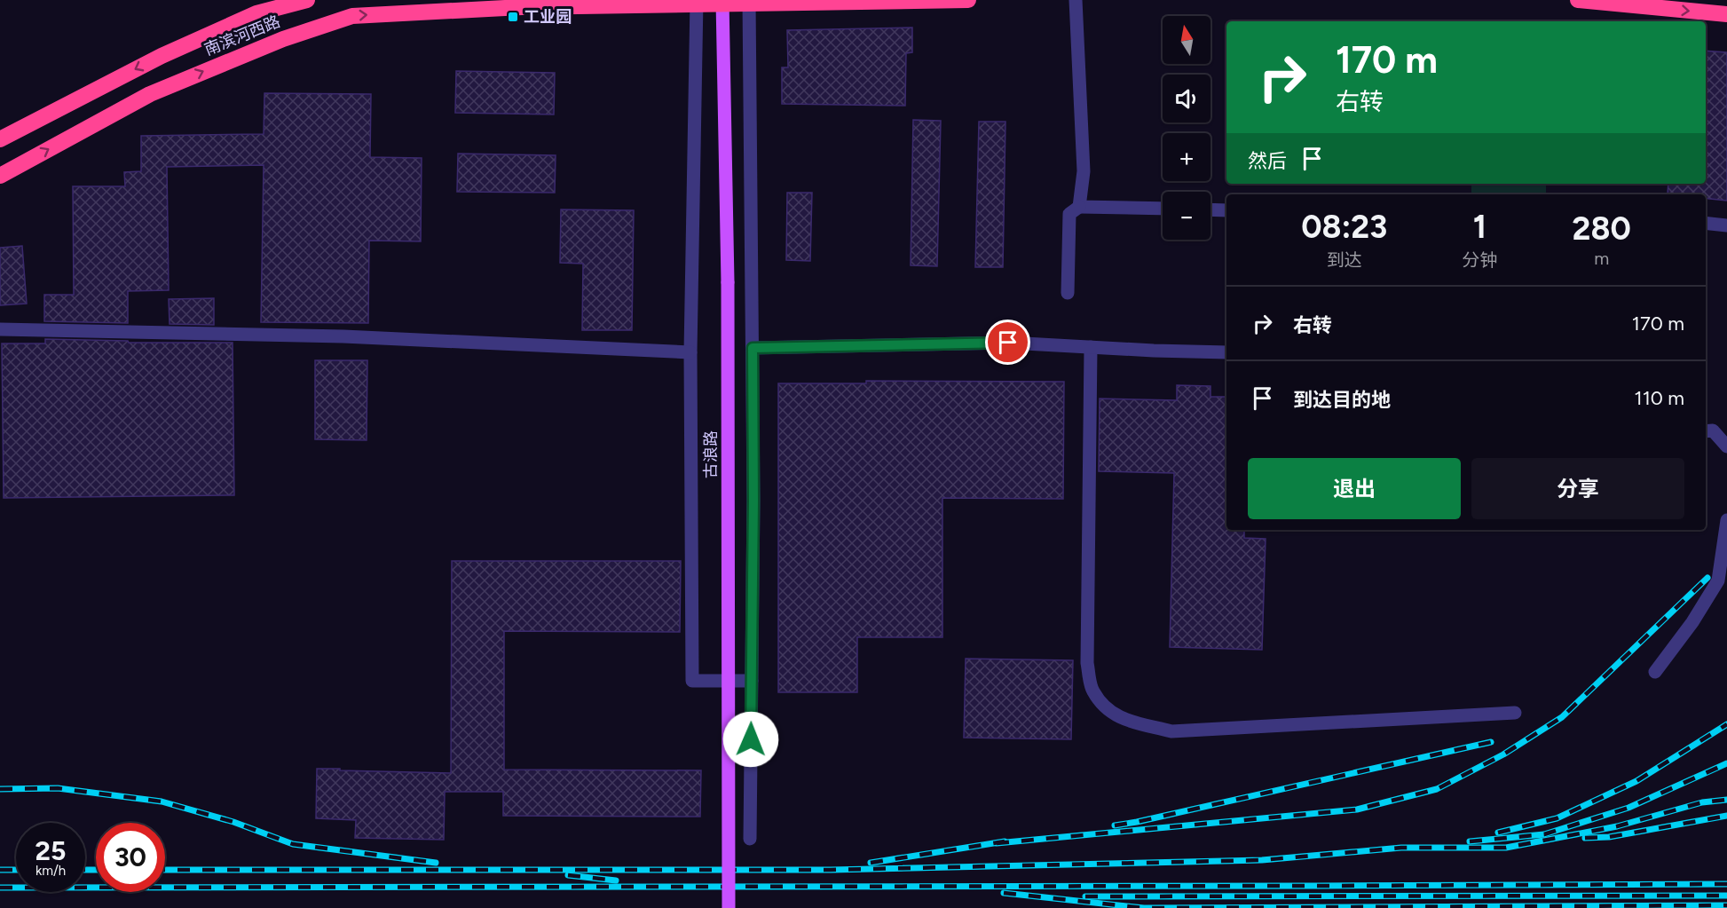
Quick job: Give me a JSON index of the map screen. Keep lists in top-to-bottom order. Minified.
{"streets":{"highway":["南滨河西路"],"main road":["古浪路"]},"crossings":[["南滨河西路","古浪路"]],"places":{"transit":["工业园"]},"north":"top","page":{"map_buttons":["+","−"],"turn":["170 m","右转"],"then":"然后","eta":["08:23","到达","1","分钟","280","m"],"list":[{"name":"右转","value":"170 m"},{"name":"到达目的地","value":"110 m"}],"buttons":["退出","分享"],"speed":"25 km/h","limit":"30"}}
